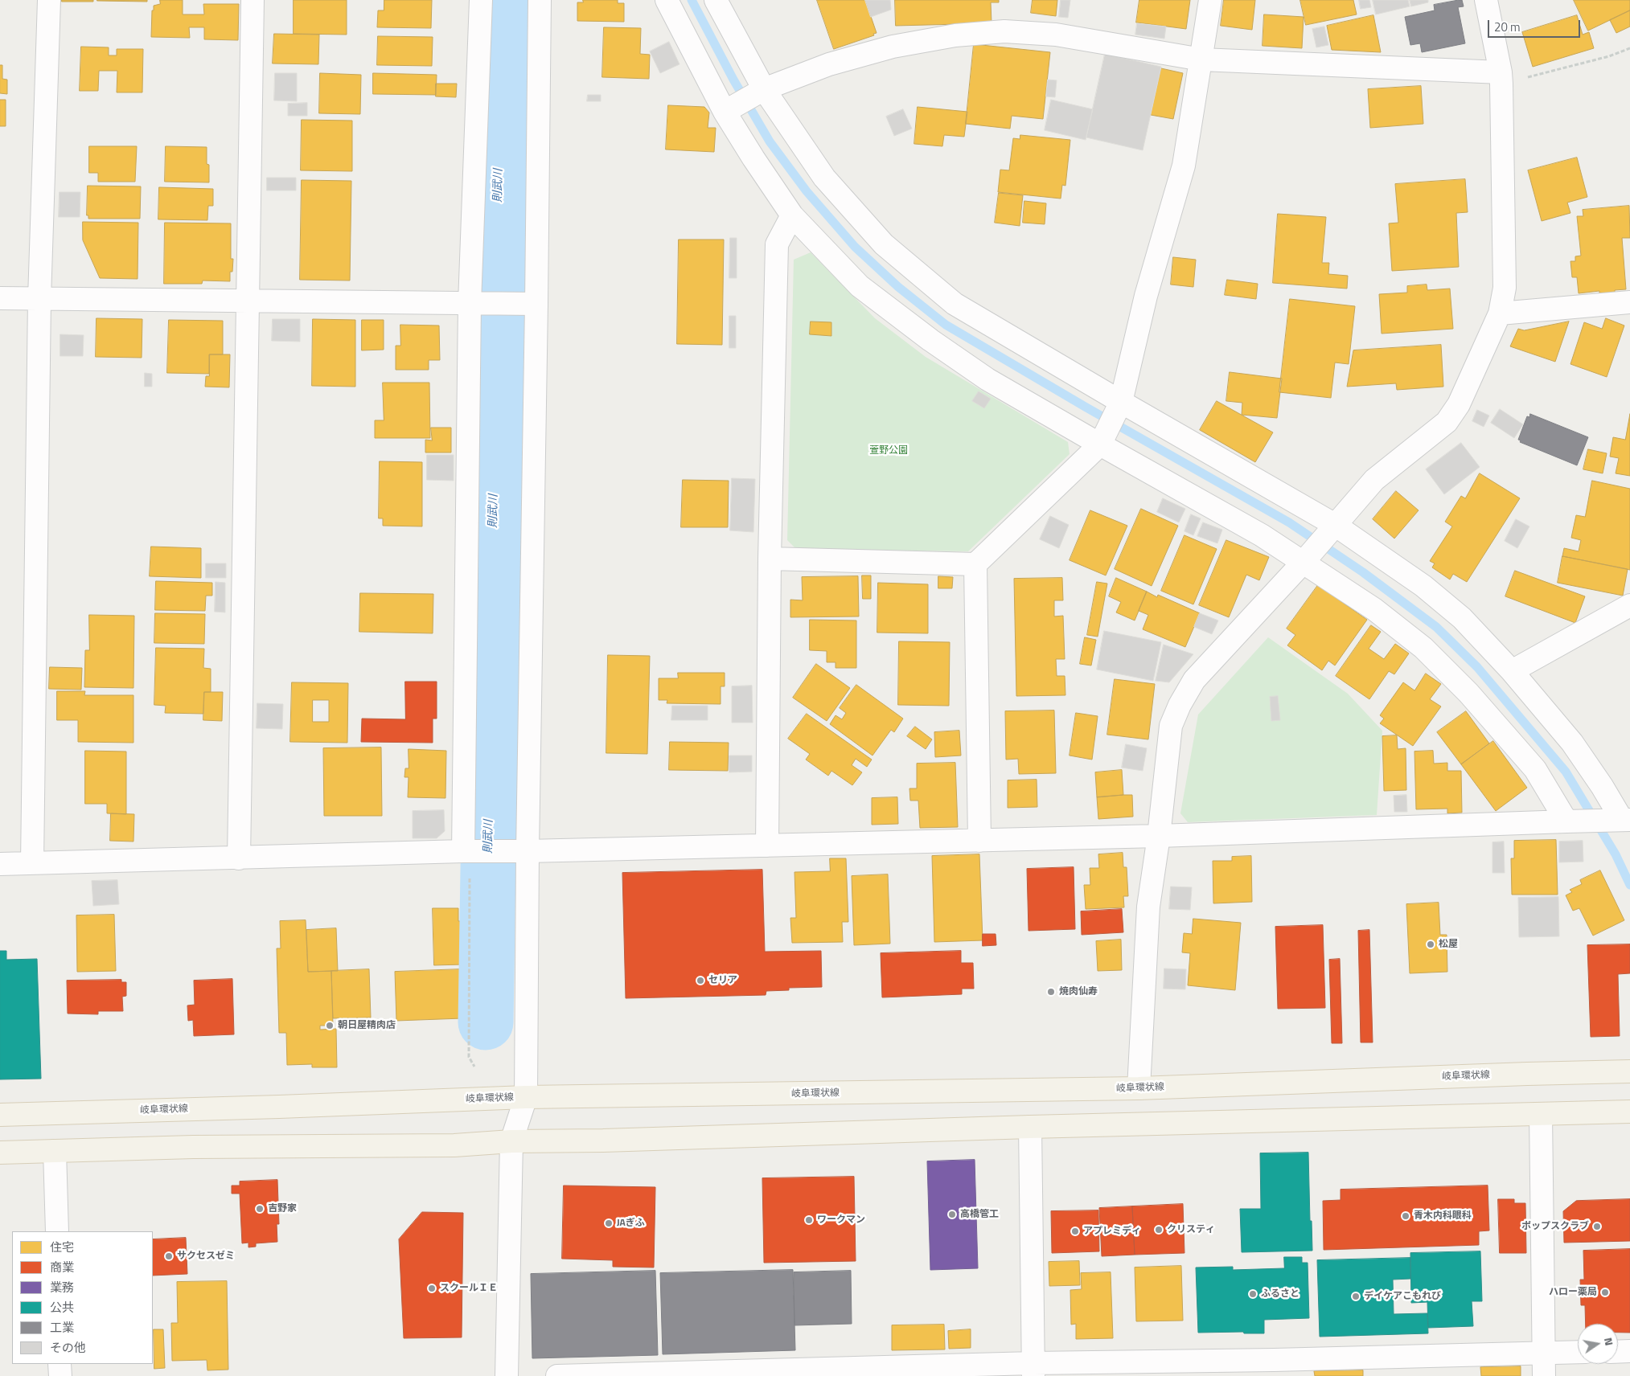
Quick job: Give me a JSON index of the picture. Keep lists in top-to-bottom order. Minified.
{"streets":{"main road":["岐阜環状線"]},"water":["則武川"],"parks":["萱野公園"],"places":["松屋","セリア","焼肉仙寿","朝日屋精肉店","吉野家","高橋管工","青木内科眼科","ワークマン","JAぎふ","ポップスクラブ","クリスティ","アプレミディ","サクセスゼミ","スクールＩＥ","ハロー薬局","ふるさと","デイケアこもれび"],"legend":["住宅","商業","業務","公共","工業","その他"],"scale_bar":"20 m","north":"right"}
